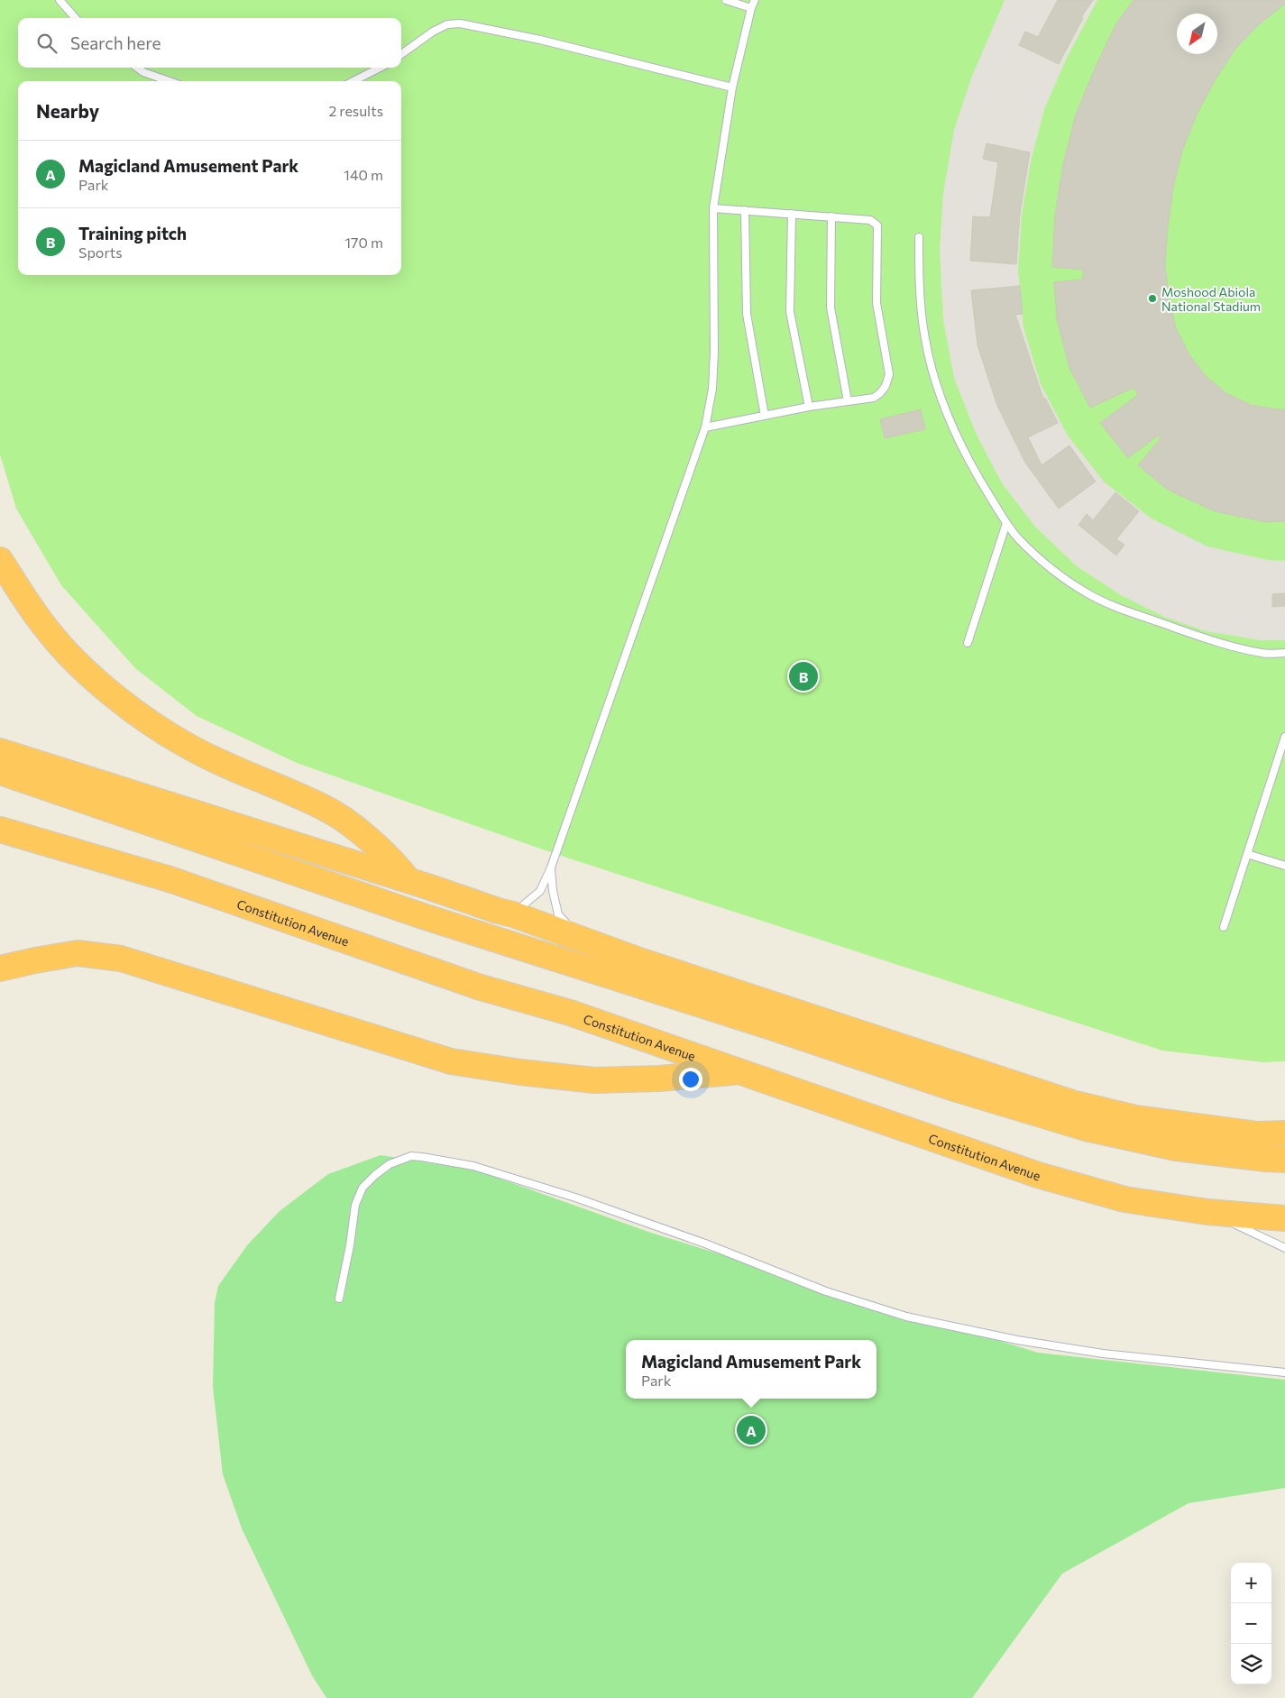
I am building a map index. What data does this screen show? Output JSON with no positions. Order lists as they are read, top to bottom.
{
  "streets": {
    "highway": ["Constitution Avenue"]
  },
  "places": ["Moshood Abiola National Stadium"],
  "north": "bottom left",
  "page": {
    "search": "Search here",
    "heading": ["Nearby", "2 results"],
    "list": [
      {
        "mark": "A",
        "name": "Magicland Amusement Park",
        "note": "Park",
        "value": "140 m"
      },
      {
        "mark": "B",
        "name": "Training pitch",
        "note": "Sports",
        "value": "170 m"
      }
    ],
    "pins": ["B", "A"],
    "popup": ["Magicland Amusement Park", "Park"],
    "map_buttons": ["+", "−"]
  }
}
